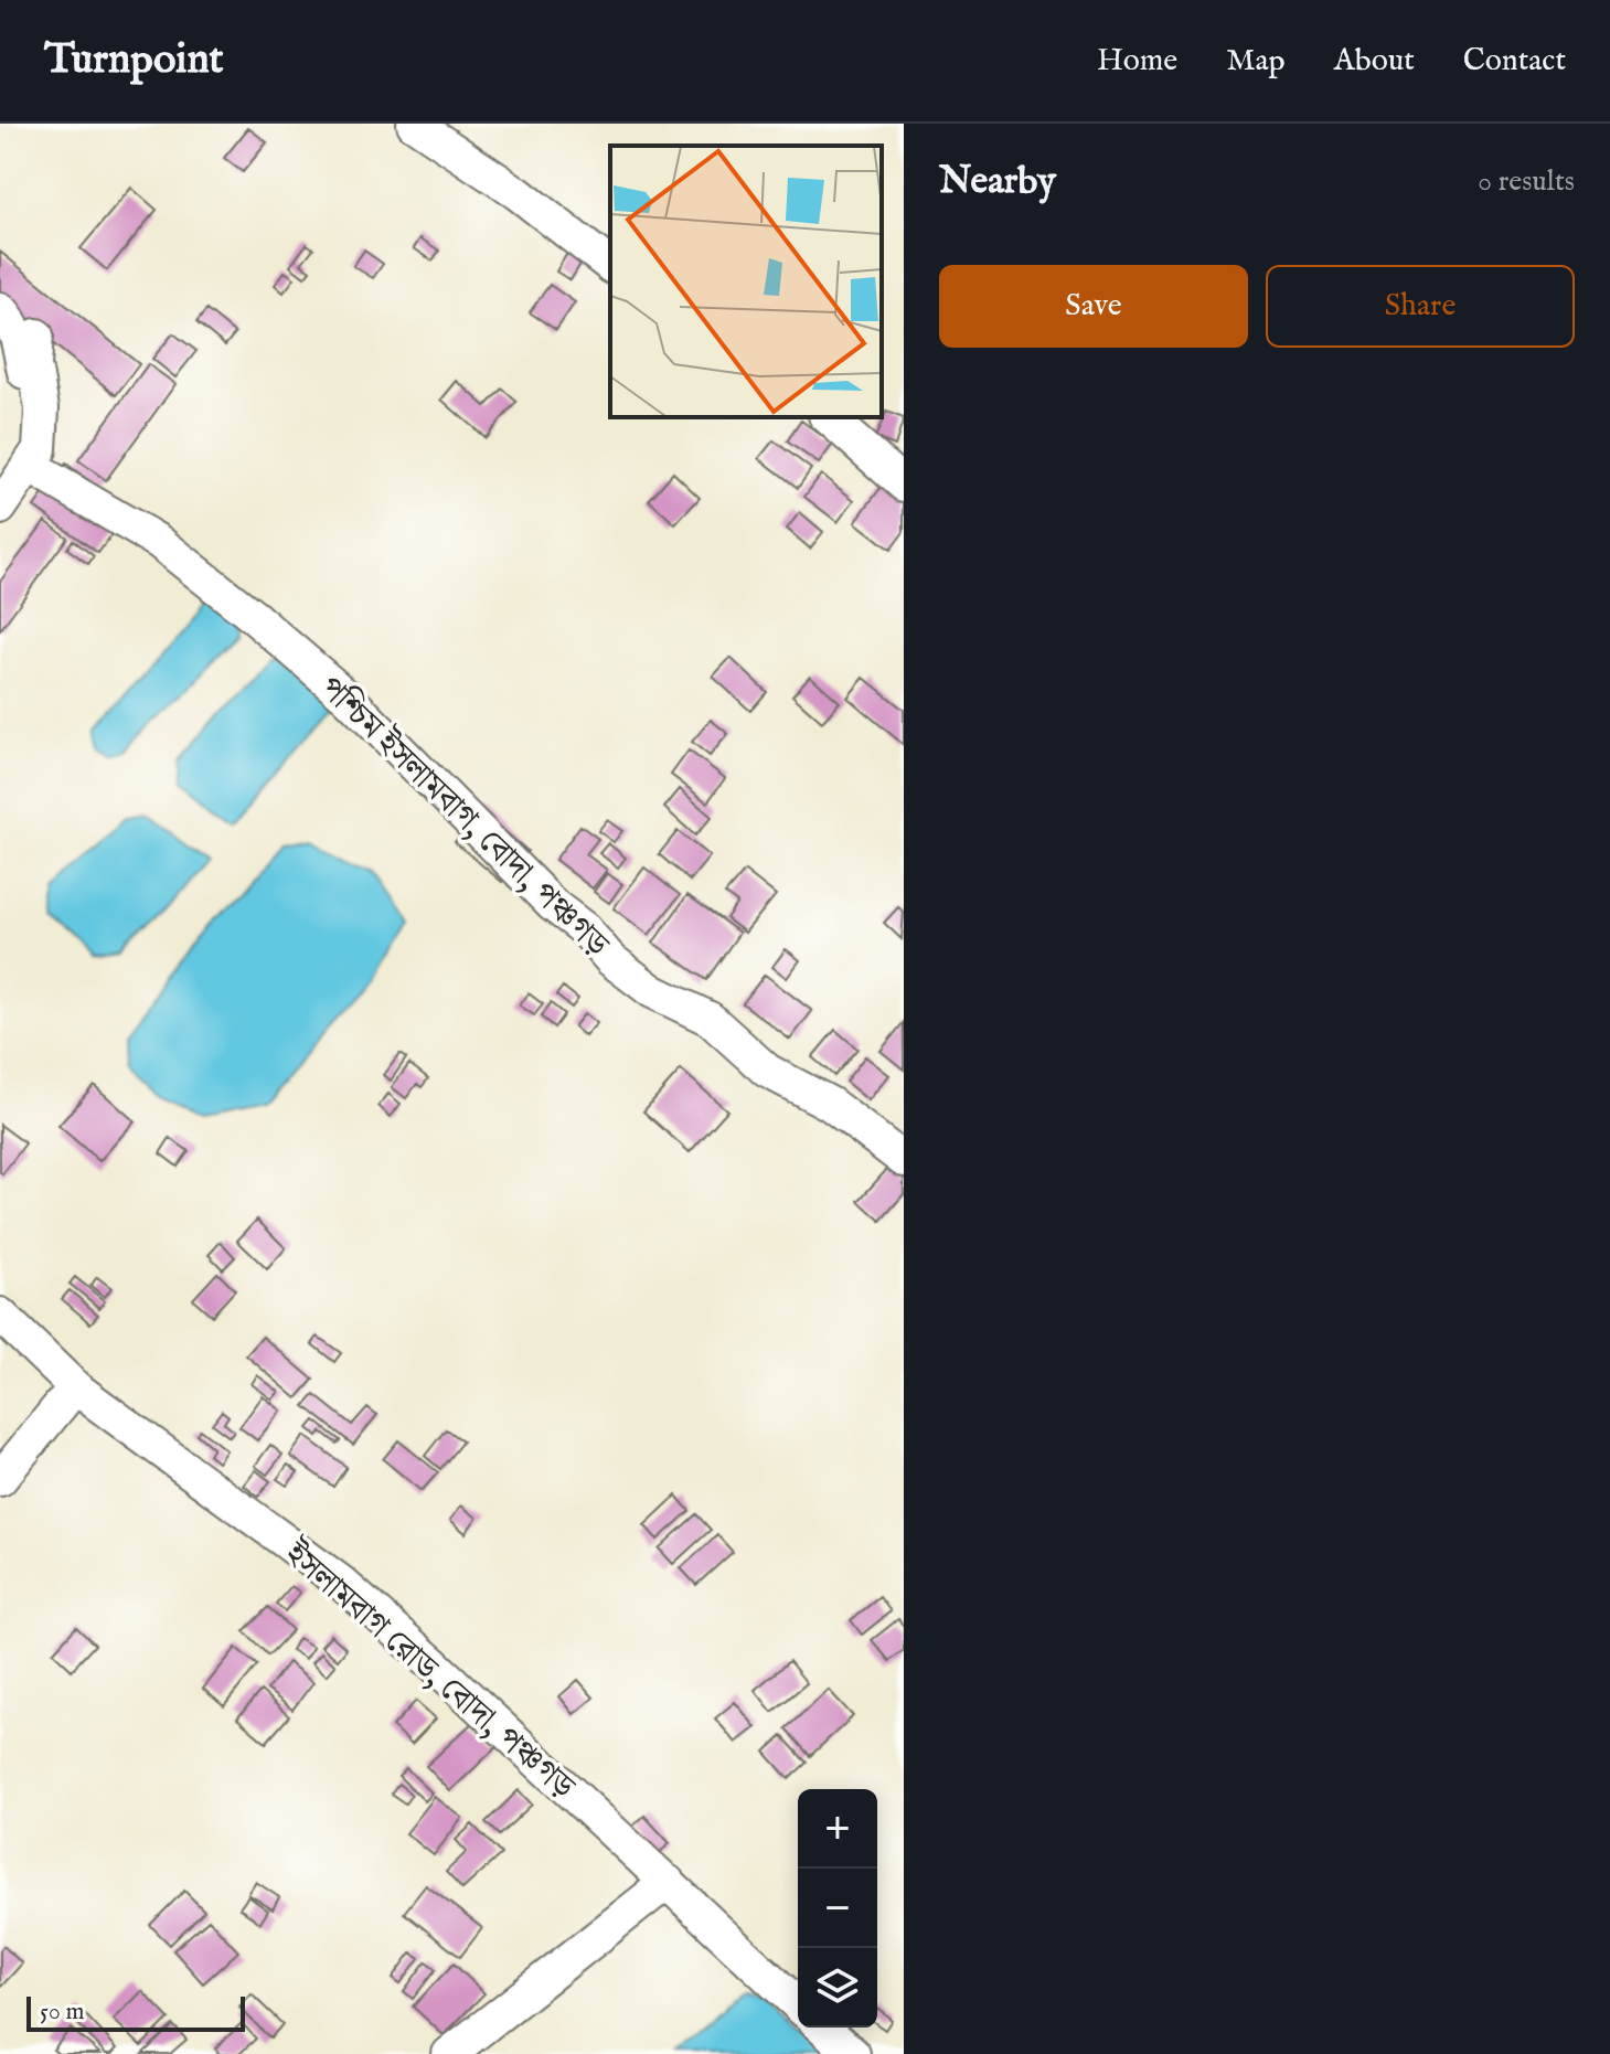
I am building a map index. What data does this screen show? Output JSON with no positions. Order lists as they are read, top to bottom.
{
  "streets": {
    "street": ["পশ্চিম ইসলামবাগ, বোদা, পঞ্চগড়", "ইসলামবাগ রোড, বোদা, পঞ্চগড়"]
  },
  "scale_bar": "50 m",
  "page": {
    "header": "Turnpoint",
    "nav": [
      "Home",
      "Map",
      "About",
      "Contact"
    ],
    "heading": ["Nearby", "0 results"],
    "buttons": ["Save", "Share"],
    "map_buttons": ["+", "−"],
    "scale": "50 m"
  }
}
